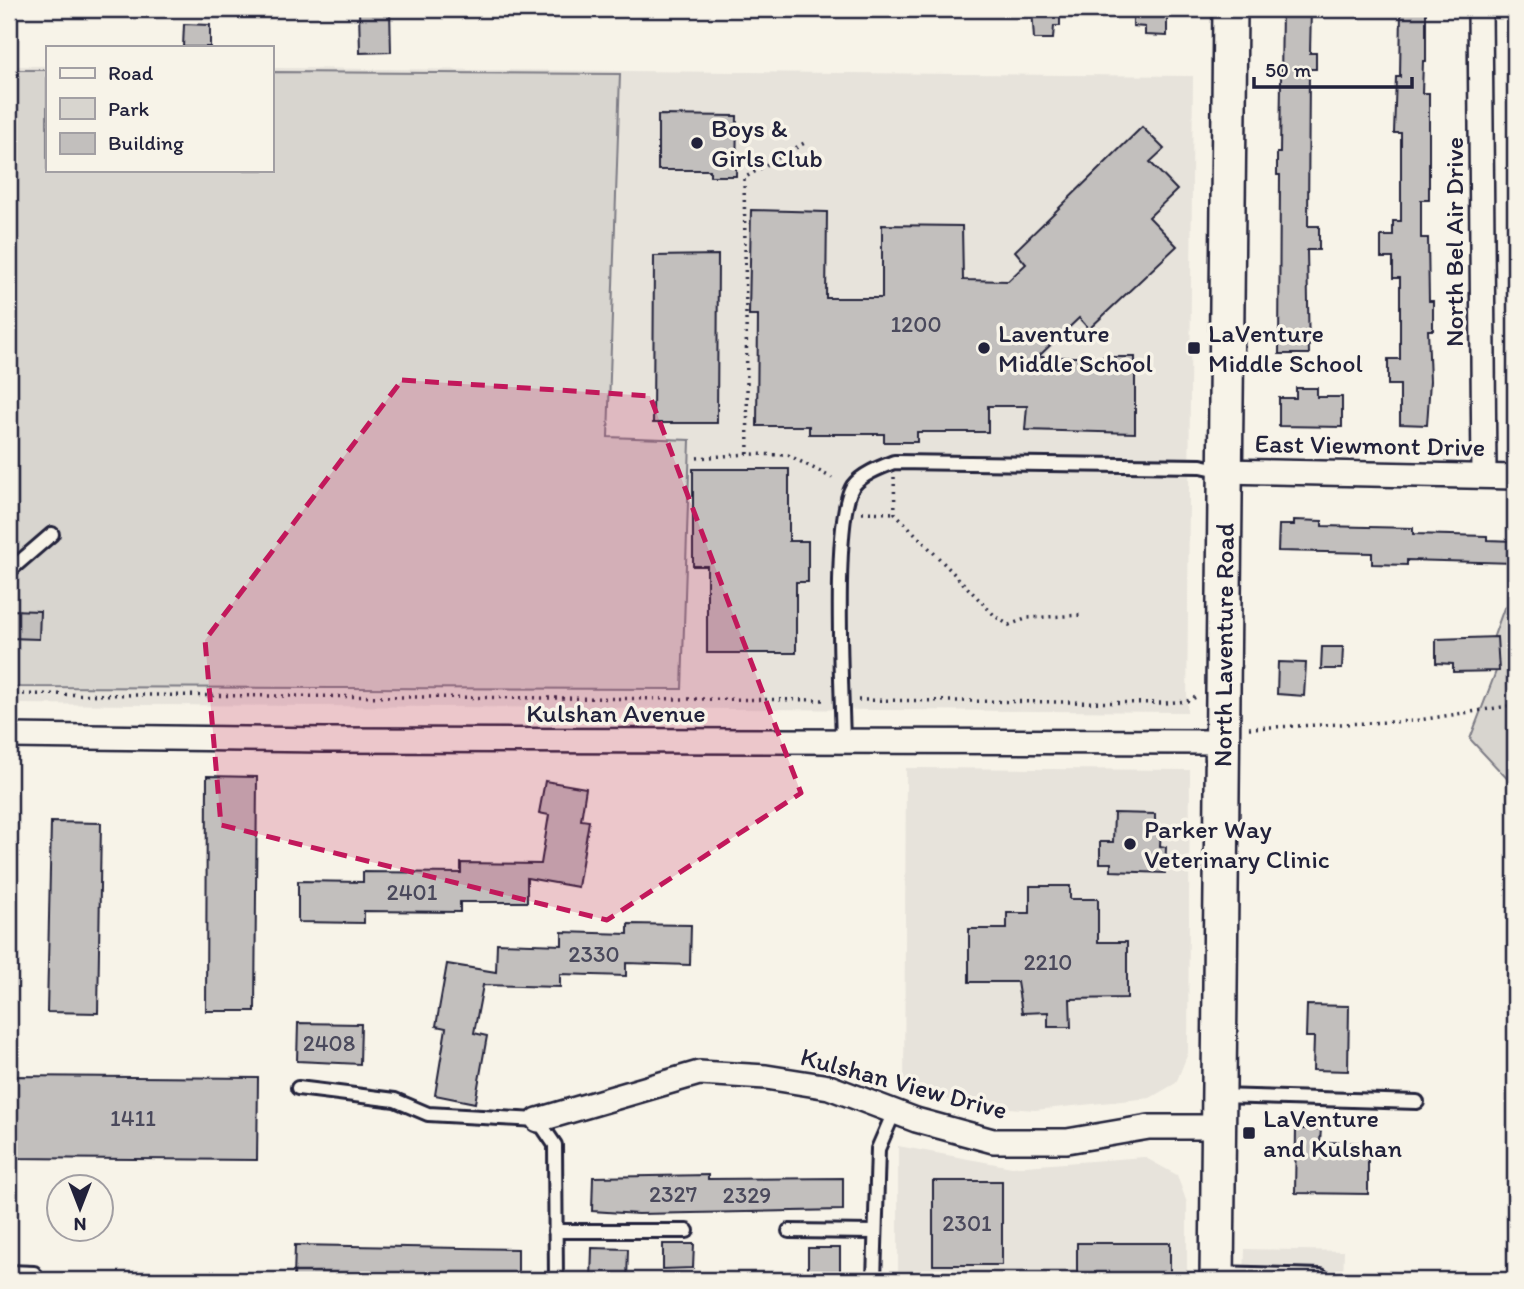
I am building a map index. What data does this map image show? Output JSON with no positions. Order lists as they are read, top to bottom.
{
  "streets": {
    "street": [
      "North Bel Air Drive",
      "East Viewmont Drive",
      "North Laventure Road",
      "Kulshan Avenue",
      "Kulshan View Drive"
    ]
  },
  "crossings": [
    ["North Bel Air Drive", "East Viewmont Drive"],
    ["East Viewmont Drive", "North Laventure Road"],
    ["North Laventure Road", "Kulshan Avenue"],
    ["North Laventure Road", "Kulshan View Drive"]
  ],
  "places": {
    "other": ["Boys & Girls Club", "Laventure Middle School", "Parker Way Veterinary Clinic"],
    "transit": ["LaVenture Middle School", "LaVenture and Kulshan"]
  },
  "house_numbers": [
    "1200",
    "2401",
    "2330",
    "2210",
    "2408",
    "1411",
    "2327",
    "2329",
    "2301"
  ],
  "legend": ["Road", "Park", "Building"],
  "scale_bar": "50 m",
  "north": "bottom"
}
